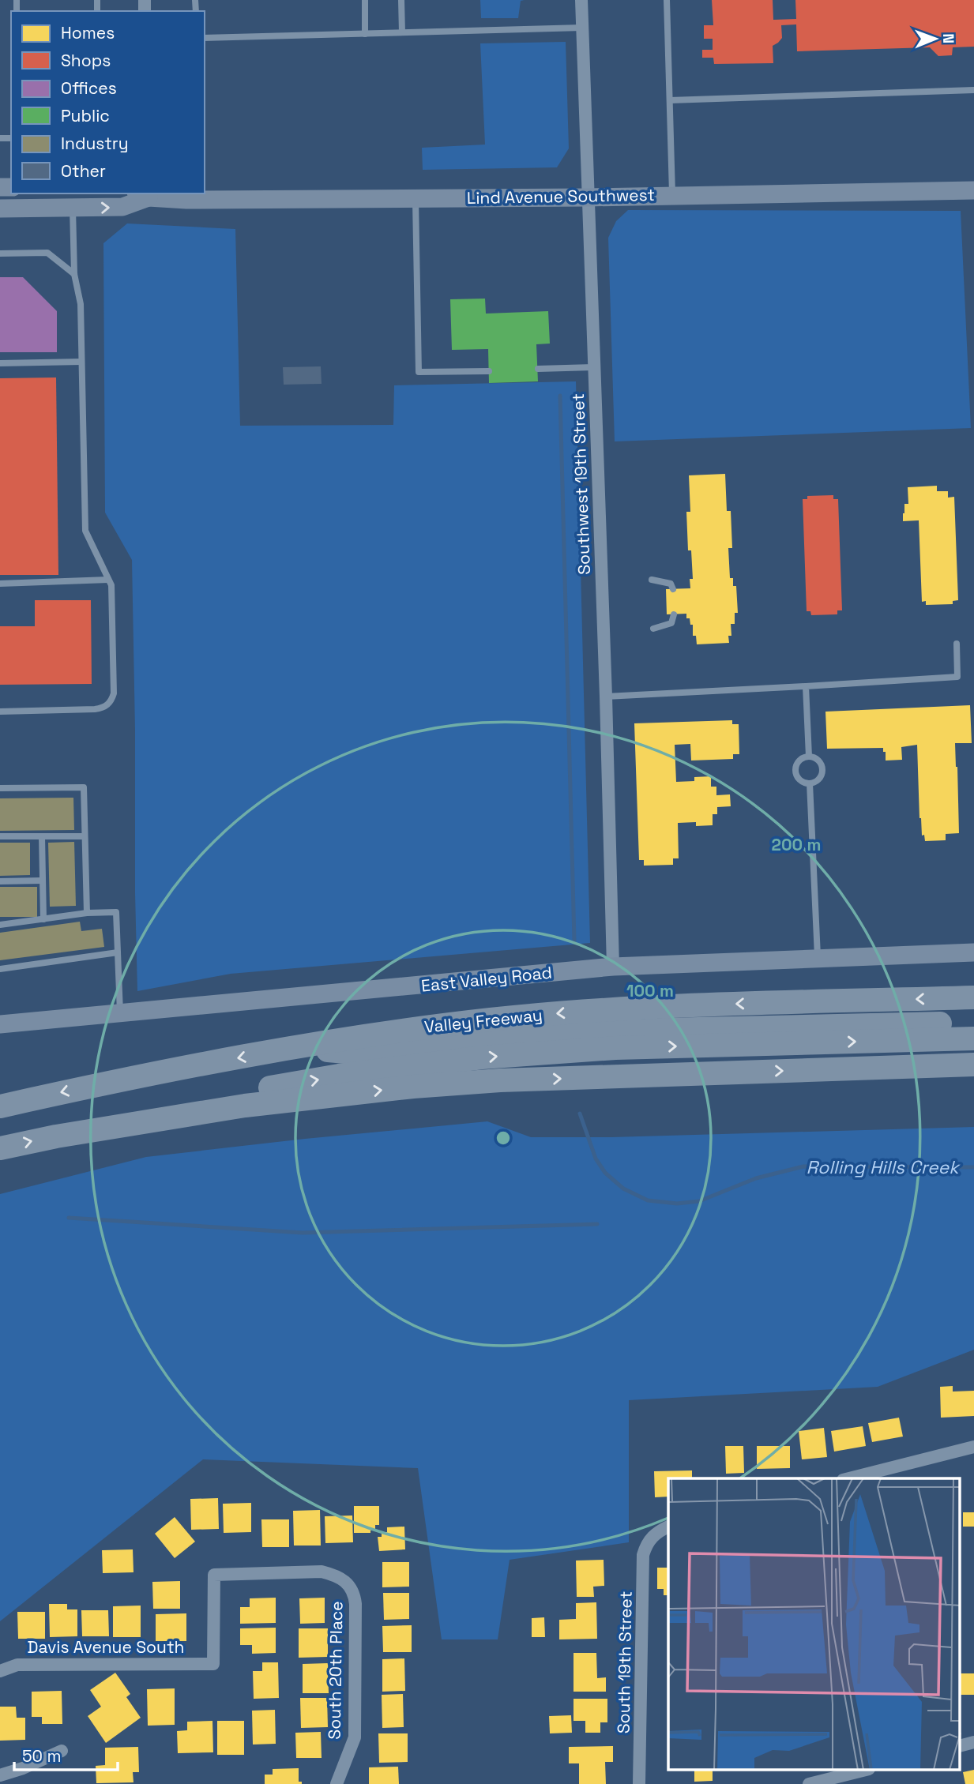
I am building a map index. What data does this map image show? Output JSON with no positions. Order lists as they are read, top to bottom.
{
  "streets": {
    "highway": ["Valley Freeway"],
    "main road": ["Lind Avenue Southwest", "East Valley Road"],
    "street": [
      "Southwest 19th Street",
      "Davis Avenue South",
      "South 19th Street",
      "South 20th Place"
    ]
  },
  "crossings": [
    ["Lind Avenue Southwest", "Southwest 19th Street"],
    ["Southwest 19th Street", "East Valley Road"],
    ["Davis Avenue South", "South 20th Place"]
  ],
  "water": ["Rolling Hills Creek"],
  "legend": [
    "Homes",
    "Shops",
    "Offices",
    "Public",
    "Industry",
    "Other"
  ],
  "scale_bar": "50 m",
  "north": "right",
  "rings": ["200 m", "100 m"]
}
